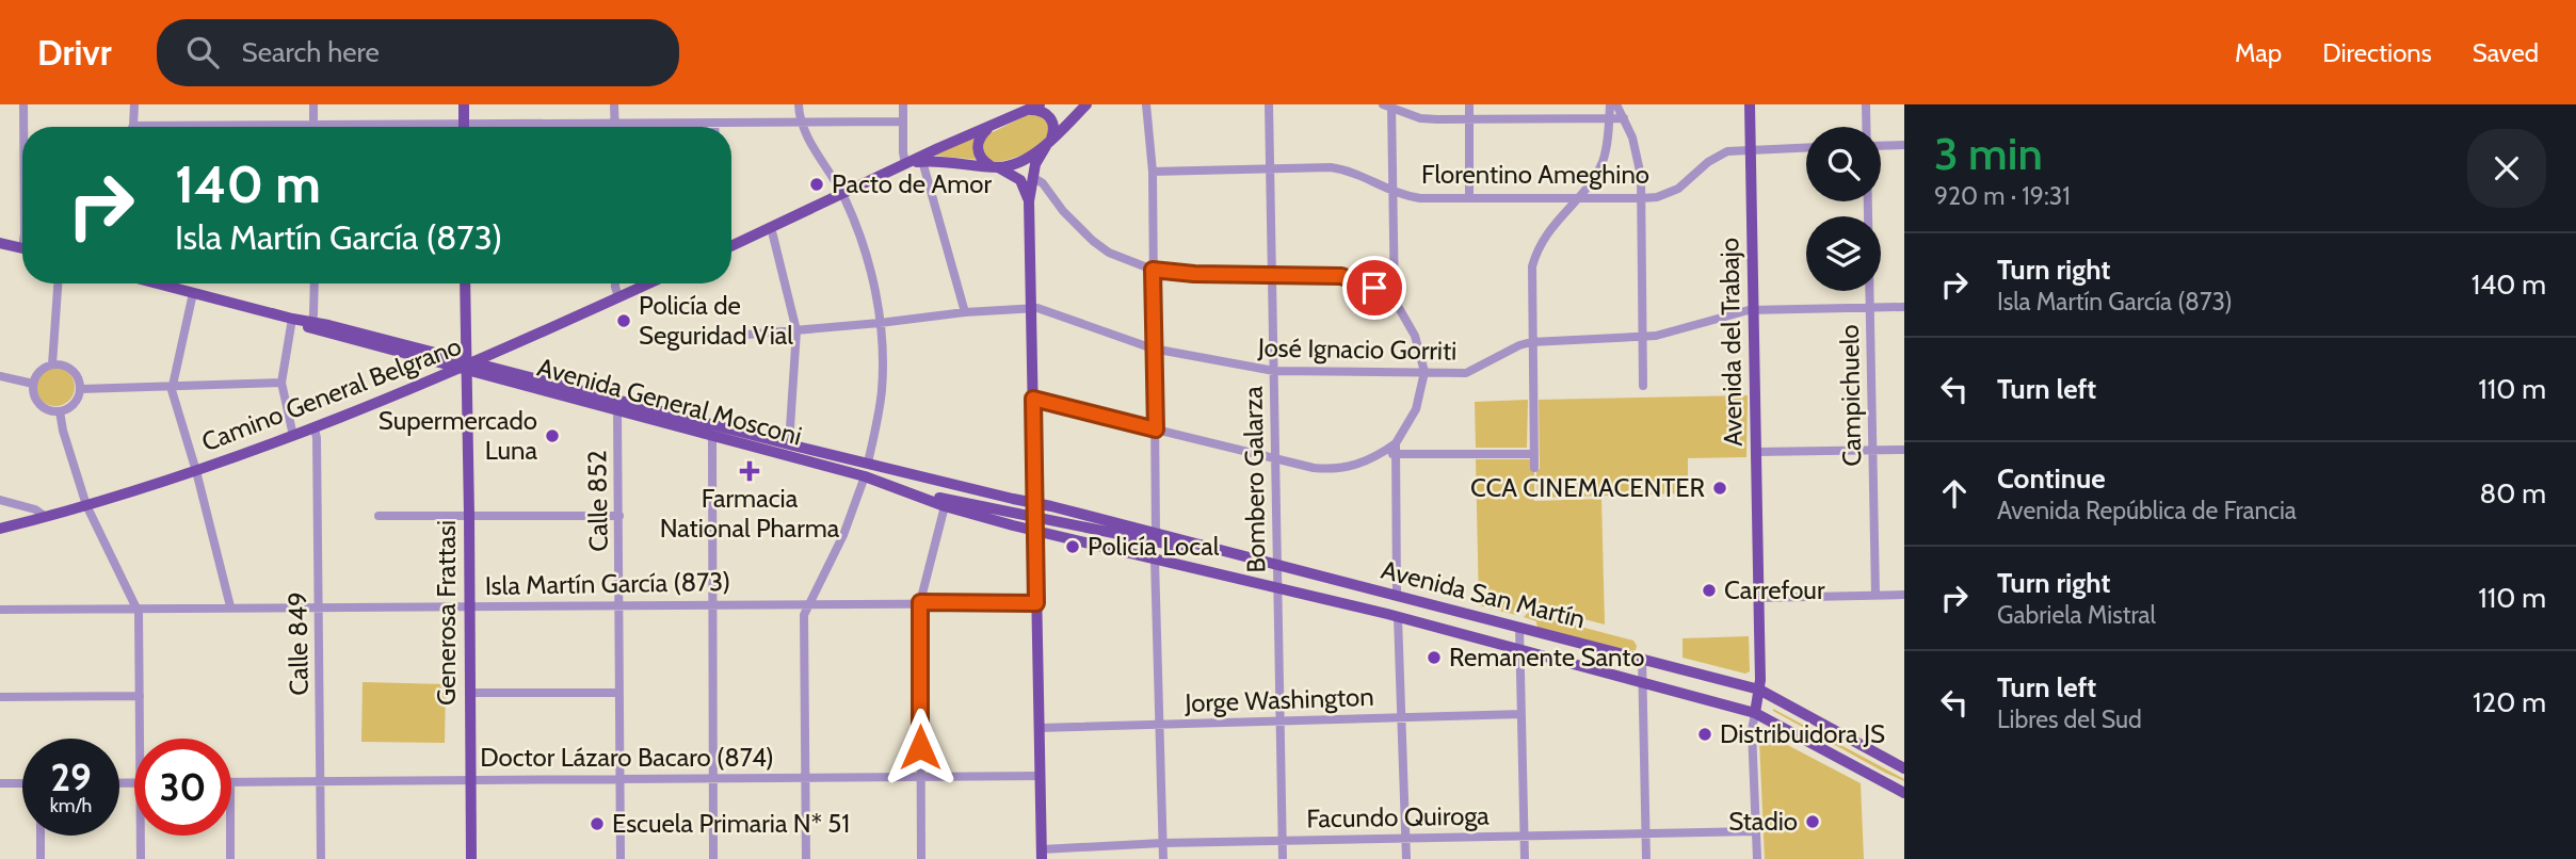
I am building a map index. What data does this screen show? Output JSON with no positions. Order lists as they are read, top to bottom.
{
  "streets": {
    "main road": [
      "Avenida del Trabajo",
      "Camino General Belgrano",
      "Avenida General Mosconi",
      "Avenida San Martín",
      "Generosa Frattasi"
    ],
    "street": [
      "Florentino Ameghino",
      "José Ignacio Gorriti",
      "Campichuelo",
      "Bombero Galarza",
      "Calle 852",
      "Isla Martín García (873)",
      "Calle 849",
      "Jorge Washington",
      "Doctor Lázaro Bacaro (874)",
      "Facundo Quiroga"
    ]
  },
  "crossings": [
    ["Florentino Ameghino", "Avenida del Trabajo"],
    ["Florentino Ameghino", "Bombero Galarza"],
    ["Avenida del Trabajo", "José Ignacio Gorriti"],
    ["Avenida del Trabajo", "Avenida San Martín"],
    ["José Ignacio Gorriti", "Campichuelo"],
    ["José Ignacio Gorriti", "Bombero Galarza"],
    ["Camino General Belgrano", "Avenida General Mosconi"],
    ["Camino General Belgrano", "Generosa Frattasi"],
    ["Camino General Belgrano", "Calle 849"],
    ["Avenida General Mosconi", "Calle 852"],
    ["Avenida General Mosconi", "Avenida San Martín"],
    ["Avenida General Mosconi", "Generosa Frattasi"],
    ["Bombero Galarza", "Avenida San Martín"],
    ["Bombero Galarza", "Jorge Washington"],
    ["Bombero Galarza", "Facundo Quiroga"],
    ["Calle 852", "Isla Martín García (873)"],
    ["Calle 852", "Doctor Lázaro Bacaro (874)"],
    ["Isla Martín García (873)", "Generosa Frattasi"],
    ["Isla Martín García (873)", "Calle 849"],
    ["Generosa Frattasi", "Doctor Lázaro Bacaro (874)"],
    ["Calle 849", "Doctor Lázaro Bacaro (874)"]
  ],
  "places": {
    "other": [
      "Pacto de Amor",
      "Policía de Seguridad Vial",
      "Supermercado Luna",
      "CCA CINEMACENTER",
      "Policía Local",
      "Carrefour",
      "Remanente Santo",
      "Distribuidora JS",
      "Stadio",
      "Escuela Primaria N* 51"
    ],
    "health": ["Farmacia National Pharma"]
  },
  "page": {
    "header": "Drivr",
    "search": "Search here",
    "nav": ["Map", "Directions", "Saved"],
    "heading": ["3 min", "920 m · 19:31"],
    "turn": ["140 m", "Isla Martín García (873)"],
    "list": [
      {
        "name": "Turn right",
        "note": "Isla Martín García (873)",
        "value": "140 m"
      },
      {
        "name": "Turn left",
        "value": "110 m"
      },
      {
        "name": "Continue",
        "note": "Avenida República de Francia",
        "value": "80 m"
      },
      {
        "name": "Turn right",
        "note": "Gabriela Mistral",
        "value": "110 m"
      },
      {
        "name": "Turn left",
        "note": "Libres del Sud",
        "value": "120 m"
      }
    ],
    "speed": "29 km/h",
    "limit": "30"
  }
}
